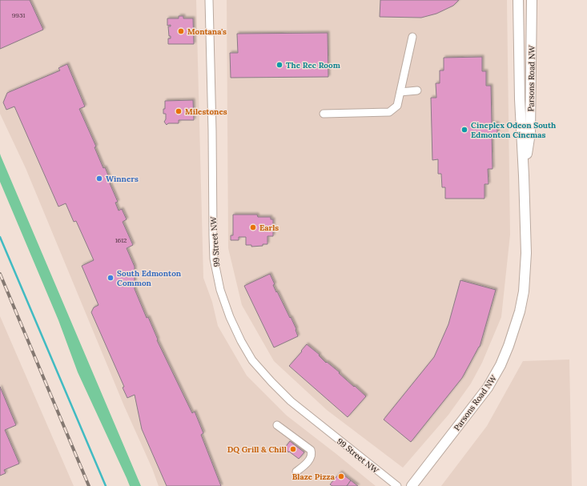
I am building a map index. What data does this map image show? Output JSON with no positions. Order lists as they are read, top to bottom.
{
  "streets": {
    "main road": ["Parsons Road NW"],
    "street": ["99 Street NW"]
  },
  "places": [
    "Montana's",
    "The Rec Room",
    "Milestones",
    "Cineplex Odeon South Edmonton Cinemas",
    "Winners",
    "Earls",
    "South Edmonton Common",
    "DQ Grill & Chill",
    "Blaze Pizza"
  ],
  "house_numbers": ["9931", "1612"]
}
